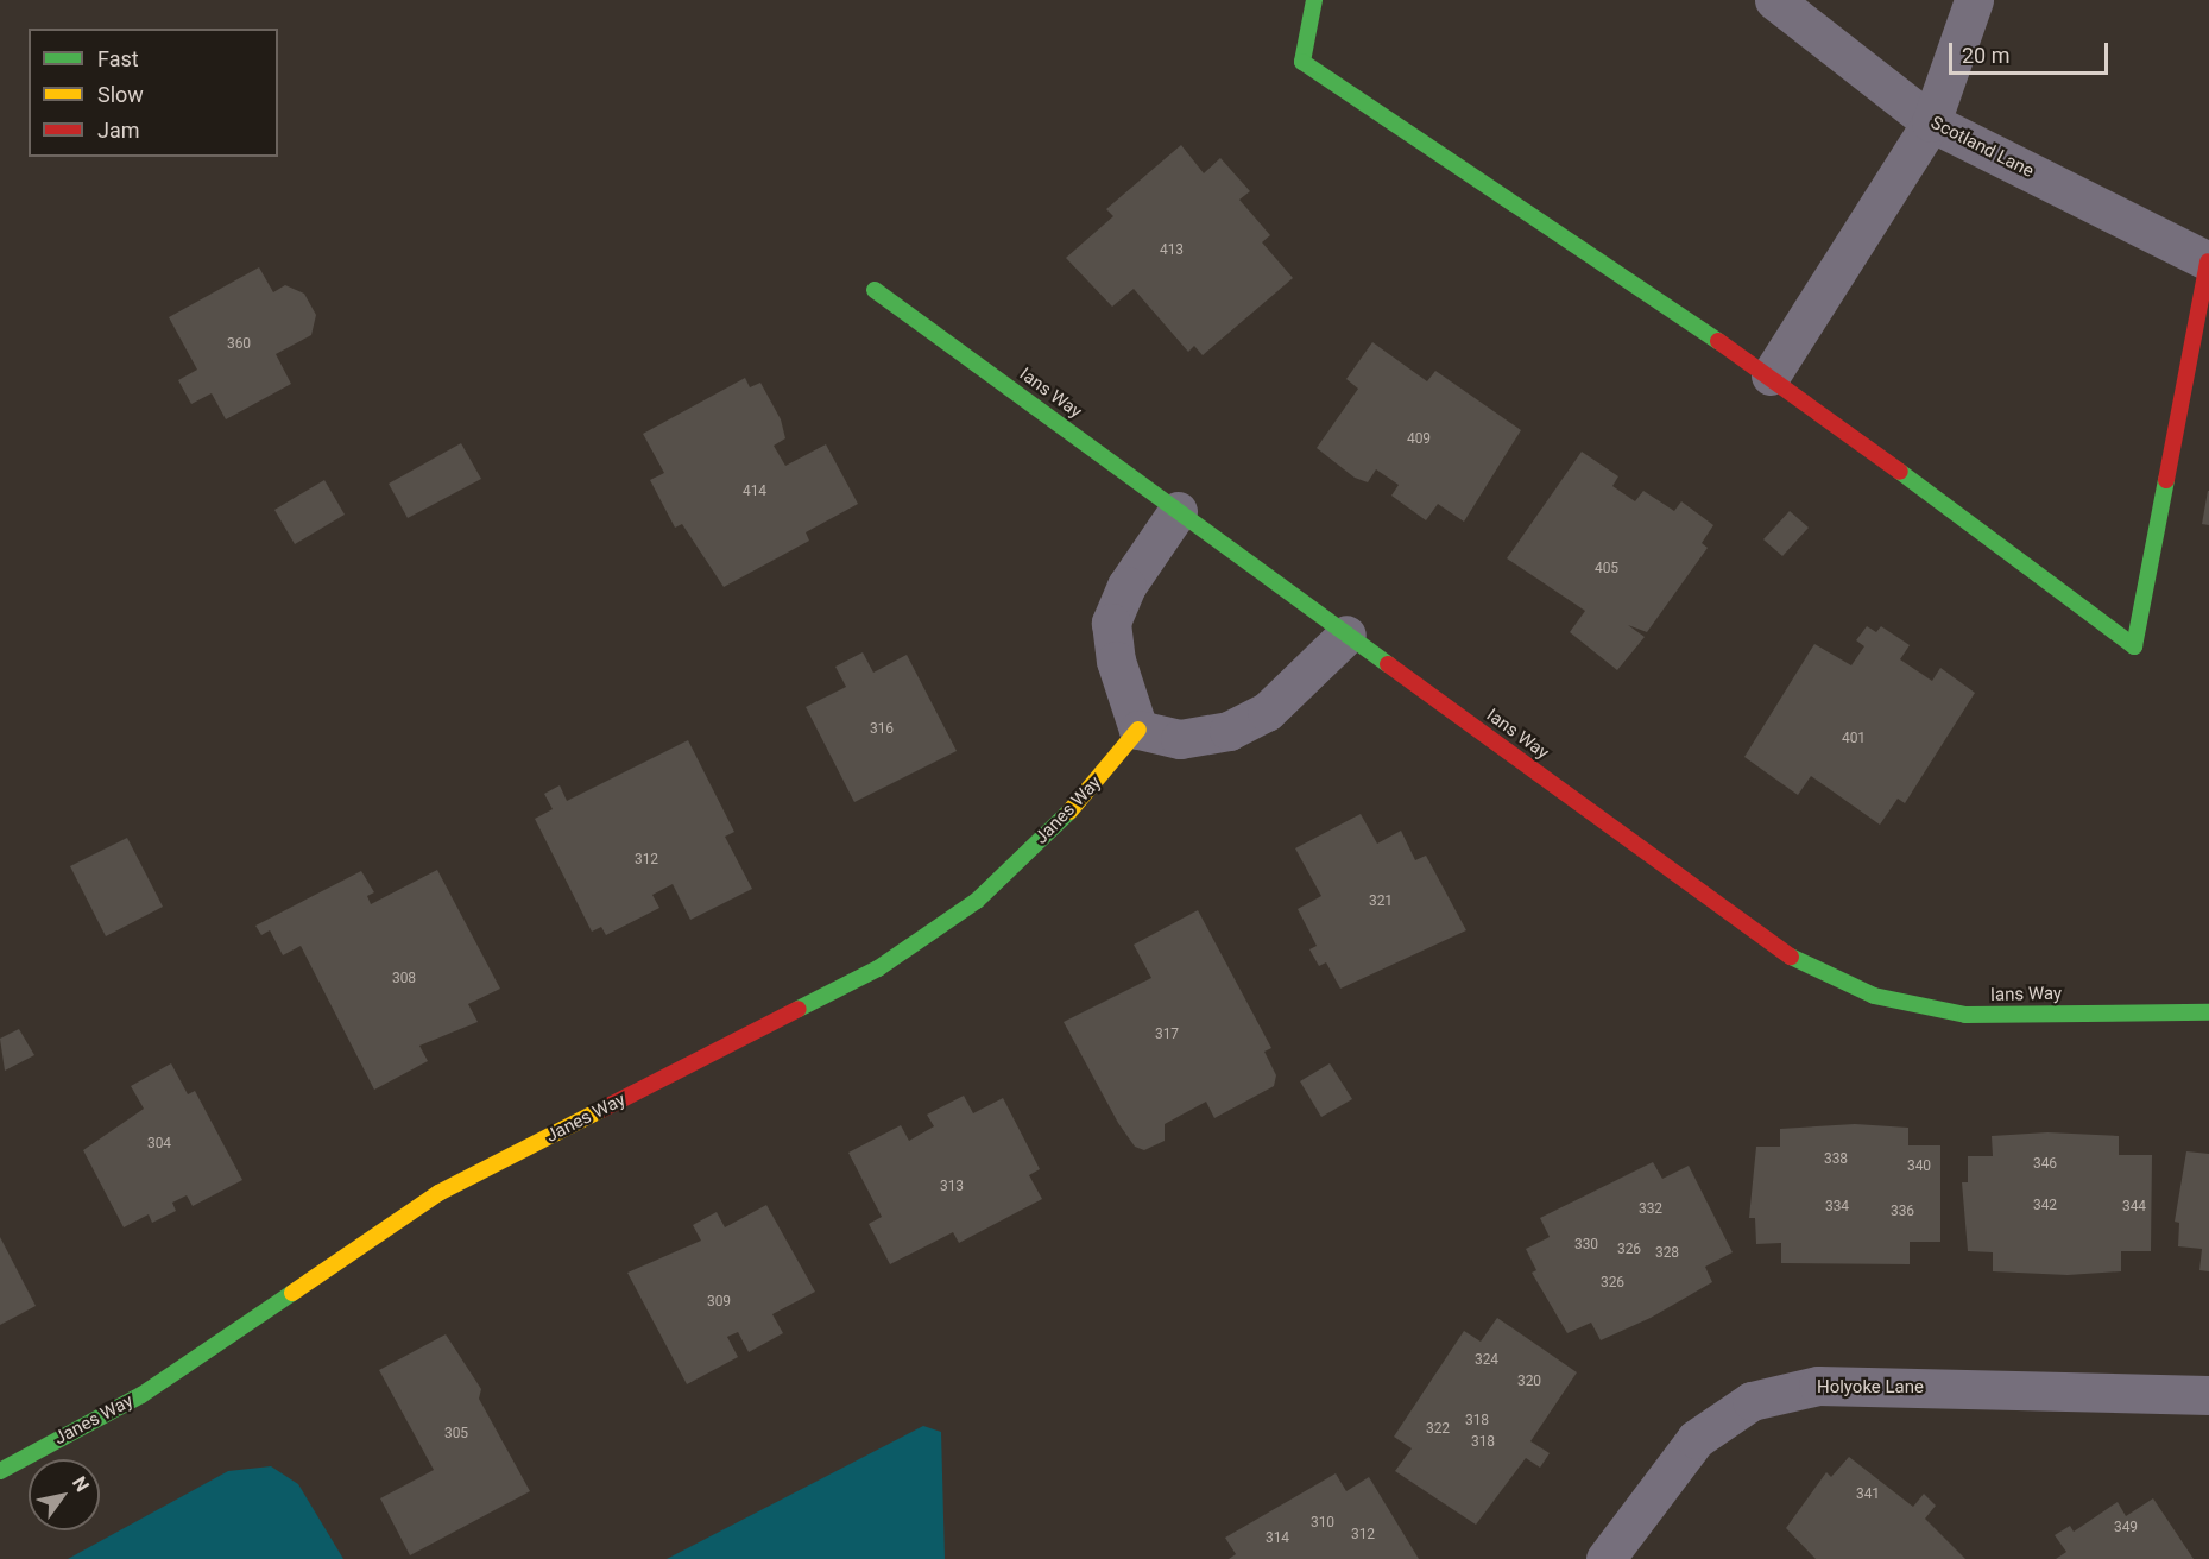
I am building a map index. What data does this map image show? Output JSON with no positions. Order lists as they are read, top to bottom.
{
  "streets": {
    "street": [
      "Scotland Lane",
      "Ians Way",
      "Janes Way",
      "Holyoke Lane"
    ]
  },
  "house_numbers": [
    "413",
    "360",
    "409",
    "414",
    "405",
    "316",
    "401",
    "312",
    "321",
    "308",
    "317",
    "304",
    "338",
    "346",
    "340",
    "313",
    "342",
    "334",
    "344",
    "332",
    "336",
    "330",
    "326",
    "328",
    "326",
    "309",
    "324",
    "320",
    "318",
    "322",
    "305",
    "318",
    "341",
    "310",
    "349",
    "312",
    "314"
  ],
  "legend": ["Fast", "Slow", "Jam"],
  "scale_bar": "20 m",
  "north": "top right"
}
